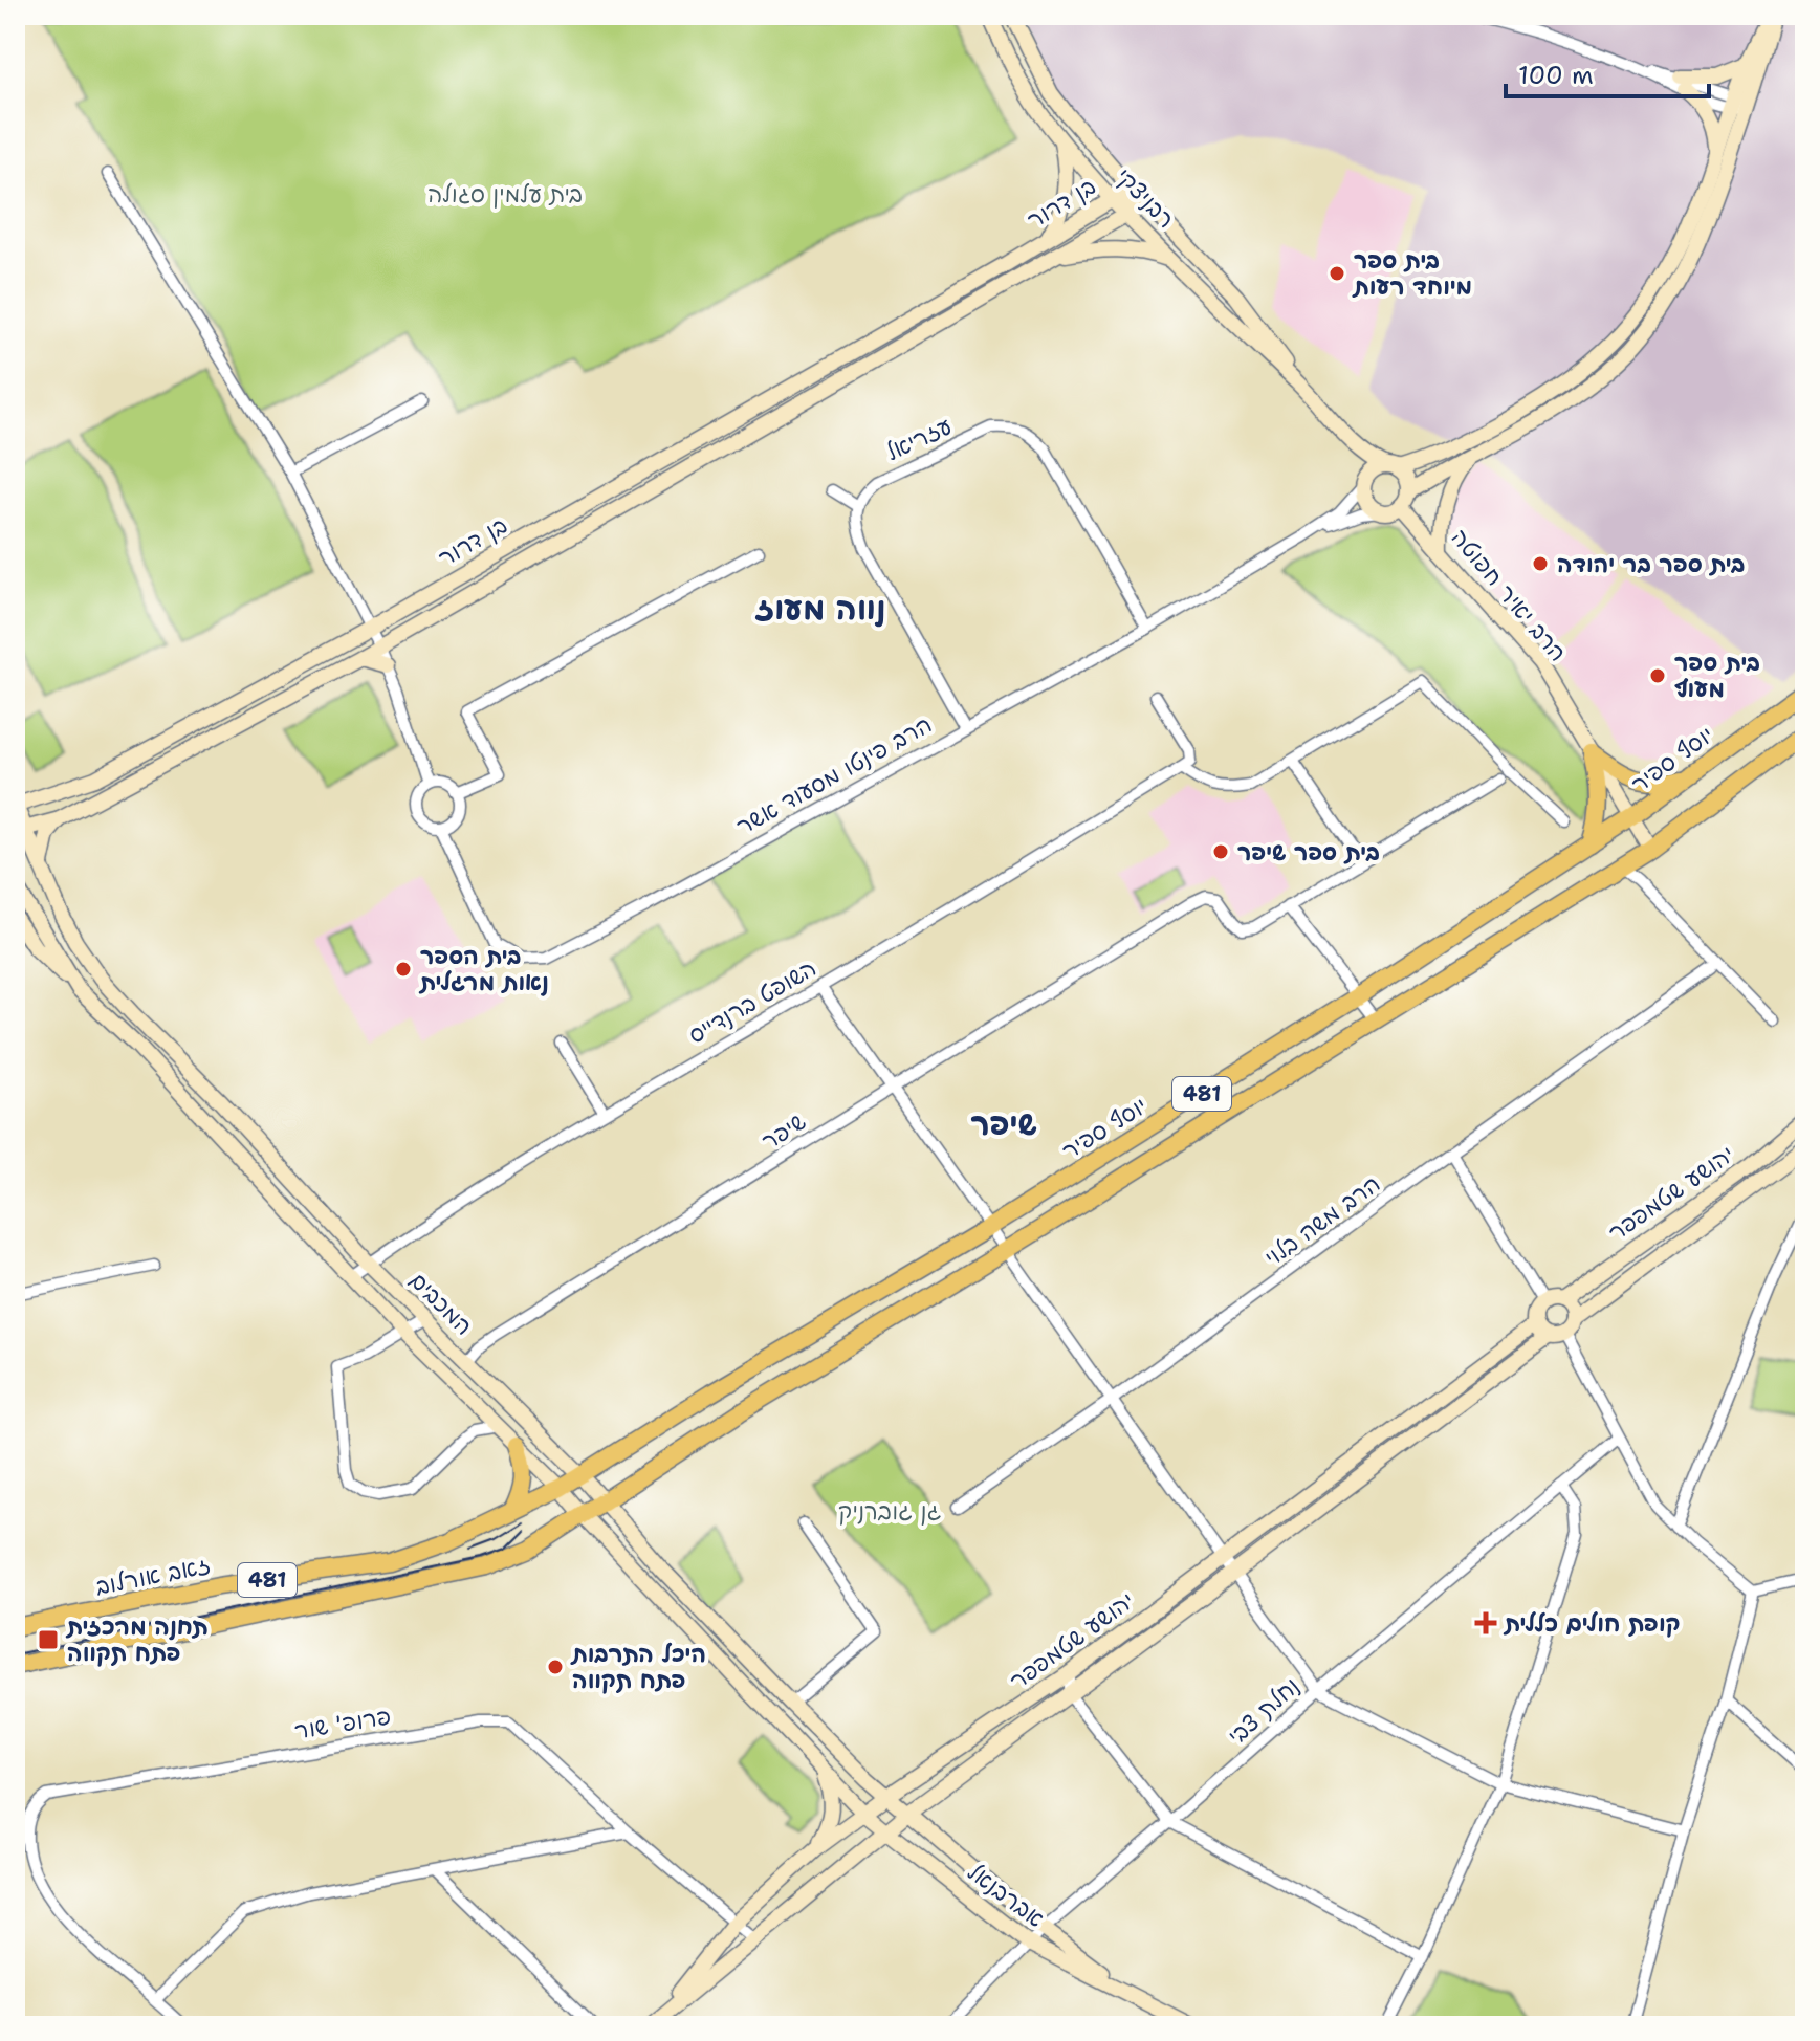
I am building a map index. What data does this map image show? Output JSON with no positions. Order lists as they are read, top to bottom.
{
  "streets": {
    "main road": ["יוסף ספיר", "481", "זאב אורלוב"],
    "street": [
      "רבניצקי",
      "בן דרור",
      "עזריאל",
      "הרב יאיר חפוטה",
      "הרב פינטו מסעוד אשר",
      "השופט ברנדייס",
      "שיפר",
      "יהושע שטמפפר",
      "הרב משה בלוי",
      "המכבים",
      "נחלת צבי",
      "פרופ' שור",
      "אברבנאל"
    ]
  },
  "crossings": [
    ["רבניצקי", "בן דרור"],
    ["רבניצקי", "הרב יאיר חפוטה"],
    ["רבניצקי", "הרב פינטו מסעוד אשר"],
    ["בן דרור", "המכבים"],
    ["עזריאל", "הרב פינטו מסעוד אשר"],
    ["הרב יאיר חפוטה", "יוסף ספיר"],
    ["הרב יאיר חפוטה", "הרב פינטו מסעוד אשר"],
    ["הרב יאיר חפוטה", "481"],
    ["יוסף ספיר", "המכבים"],
    ["יוסף ספיר", "זאב אורלוב"],
    ["השופט ברנדייס", "המכבים"],
    ["481", "המכבים"],
    ["שיפר", "המכבים"],
    ["יהושע שטמפפר", "המכבים"],
    ["יהושע שטמפפר", "פרופ' שור"],
    ["יהושע שטמפפר", "אברבנאל"],
    ["המכבים", "זאב אורלוב"],
    ["המכבים", "אברבנאל"],
    ["נחלת צבי", "אברבנאל"]
  ],
  "districts": ["נווה מעוז", "שיפר"],
  "parks": ["בית עלמין סגולה", "גן גוברניק"],
  "places": {
    "other": [
      "בית ספר מיוחד רעות",
      "בית ספר בר יהודה",
      "בית ספר מעוף",
      "בית ספר שיפר",
      "בית הספר נאות מרגלית",
      "היכל התרבות פתח תקווה"
    ],
    "health": ["קופת חולים כללית"],
    "transit": ["תחנה מרכזית פתח תקווה"]
  },
  "scale_bar": "100 m"
}
